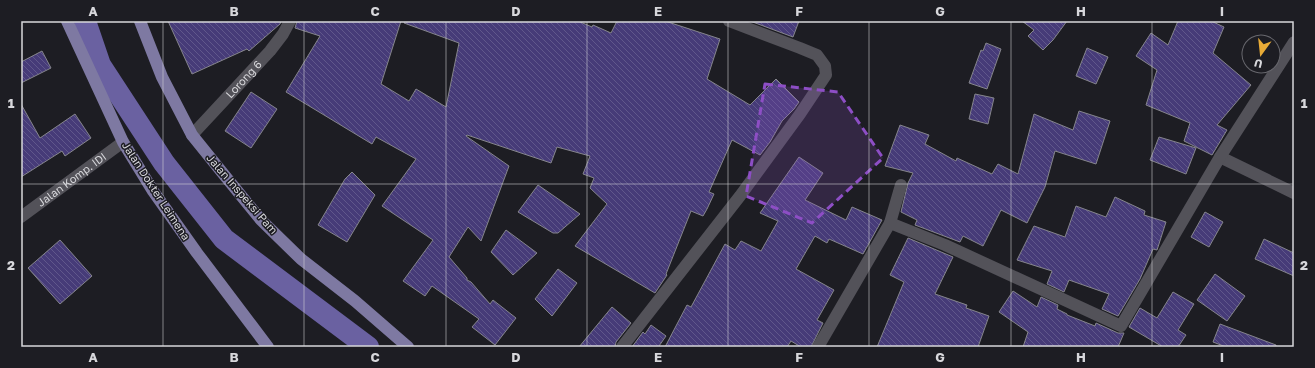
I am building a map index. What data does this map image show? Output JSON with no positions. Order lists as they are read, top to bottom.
{
  "streets": {
    "main road": ["Jalan Dokter Leimena", "Jalan Inspeksi Pam"],
    "street": ["Lorong 6", "Jalan Komp. IDI"]
  },
  "crossings": [
    ["Lorong 6", "Jalan Inspeksi Pam"],
    ["Jalan Komp. IDI", "Jalan Dokter Leimena"]
  ],
  "north": "bottom",
  "grid": {
    "columns": [
      "A",
      "B",
      "C",
      "D",
      "E",
      "F",
      "G",
      "H",
      "I"
    ],
    "rows": ["1", "2"]
  }
}
